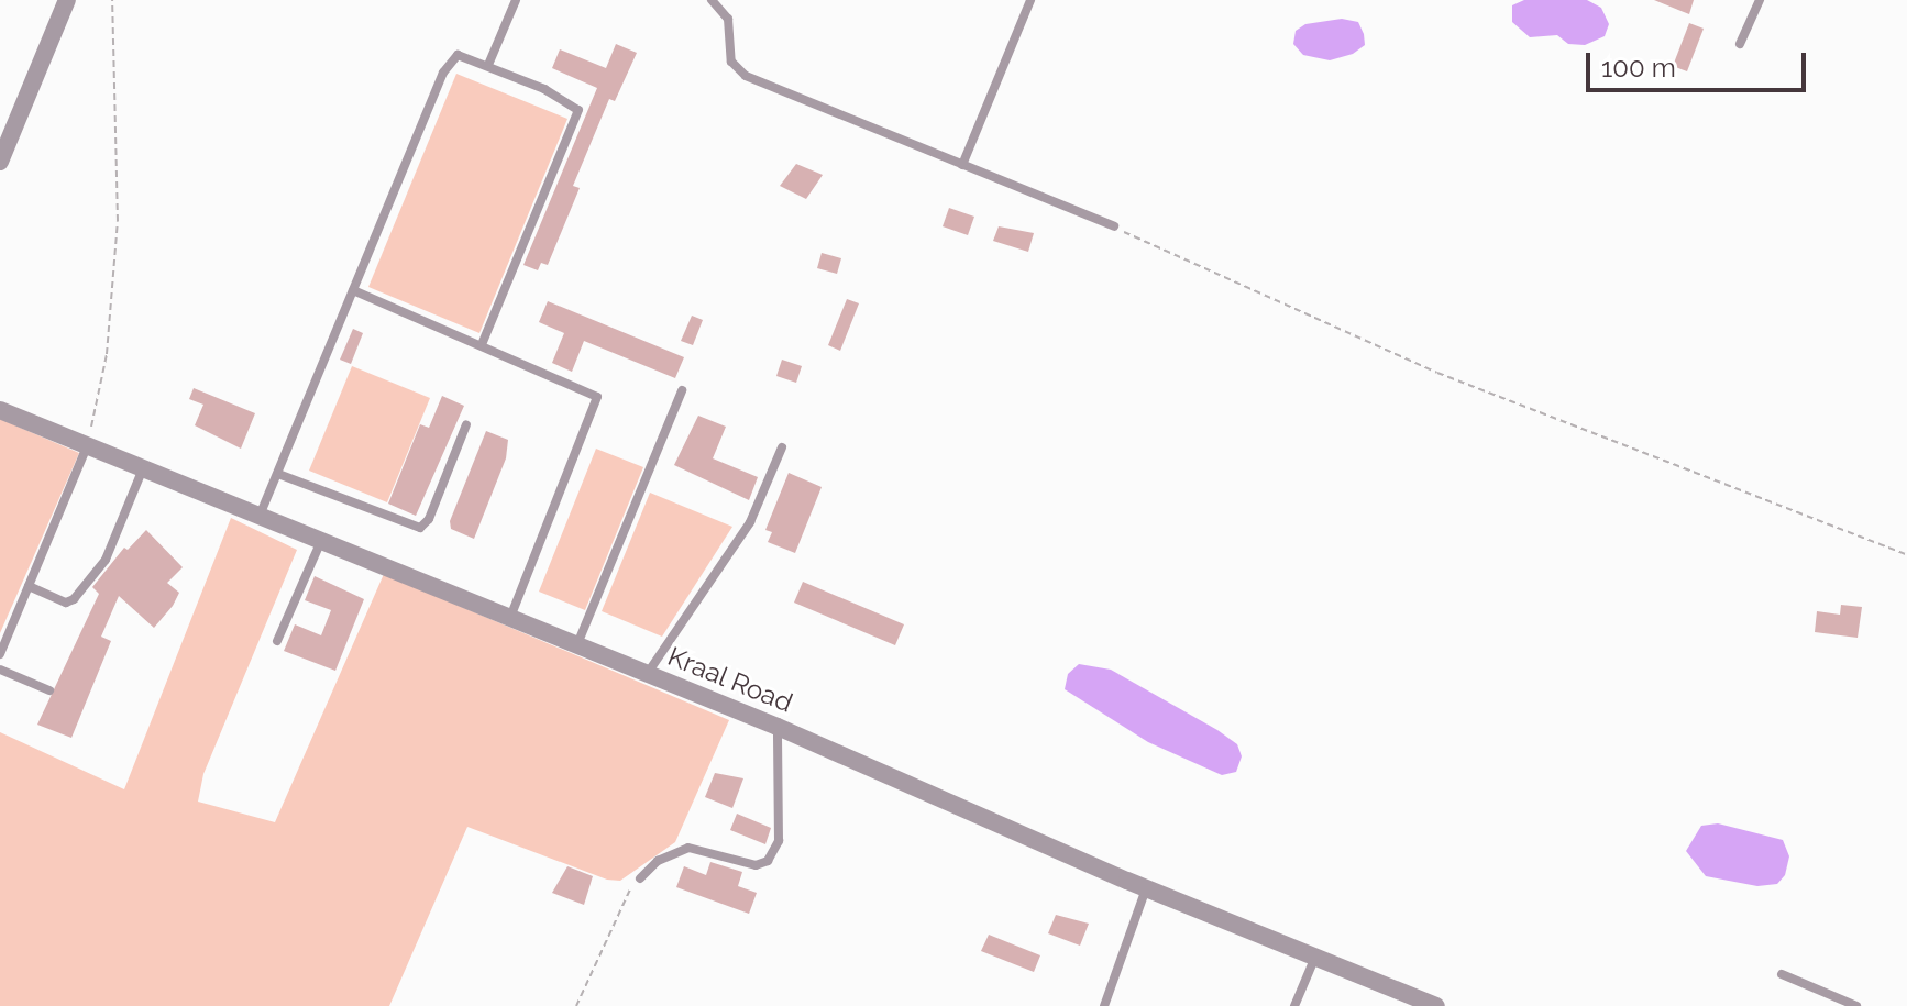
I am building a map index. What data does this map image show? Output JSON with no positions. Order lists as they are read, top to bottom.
{
  "streets": {
    "street": ["Kraal Road"]
  },
  "scale_bar": "100 m"
}
